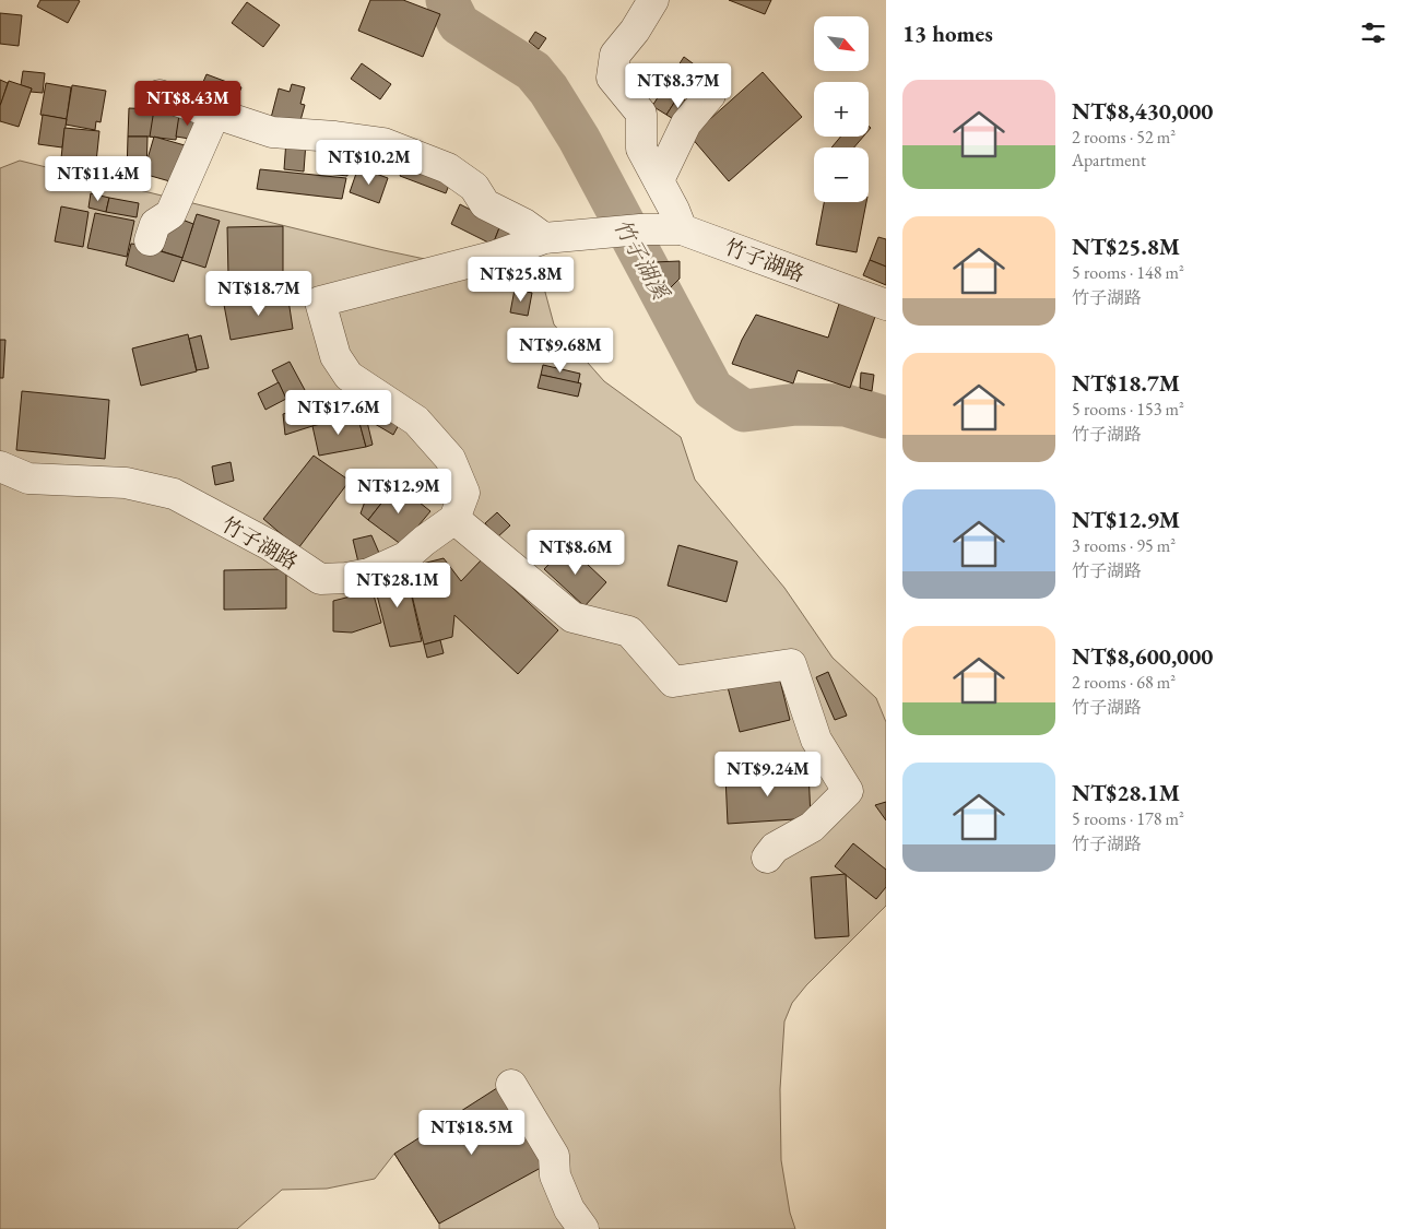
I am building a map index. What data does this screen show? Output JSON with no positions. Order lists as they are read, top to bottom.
{
  "streets": {
    "street": ["竹子湖路"]
  },
  "water": ["竹子湖溪"],
  "north": "bottom right",
  "page": {
    "heading": "13 homes",
    "map_buttons": ["+", "−"],
    "price": [
      "NT$8.37M",
      "NT$8.43M",
      "NT$10.2M",
      "NT$11.4M",
      "NT$25.8M",
      "NT$18.7M",
      "NT$9.68M",
      "NT$17.6M",
      "NT$12.9M",
      "NT$8.6M",
      "NT$28.1M",
      "NT$9.24M",
      "NT$18.5M"
    ],
    "list": [
      {
        "name": "NT$8,430,000",
        "note": "2 rooms · 52 m² · Apartment"
      },
      {
        "name": "NT$25.8M",
        "note": "5 rooms · 148 m² · 竹子湖路"
      },
      {
        "name": "NT$18.7M",
        "note": "5 rooms · 153 m² · 竹子湖路"
      },
      {
        "name": "NT$12.9M",
        "note": "3 rooms · 95 m² · 竹子湖路"
      },
      {
        "name": "NT$8,600,000",
        "note": "2 rooms · 68 m² · 竹子湖路"
      },
      {
        "name": "NT$28.1M",
        "note": "5 rooms · 178 m² · 竹子湖路"
      }
    ]
  }
}
